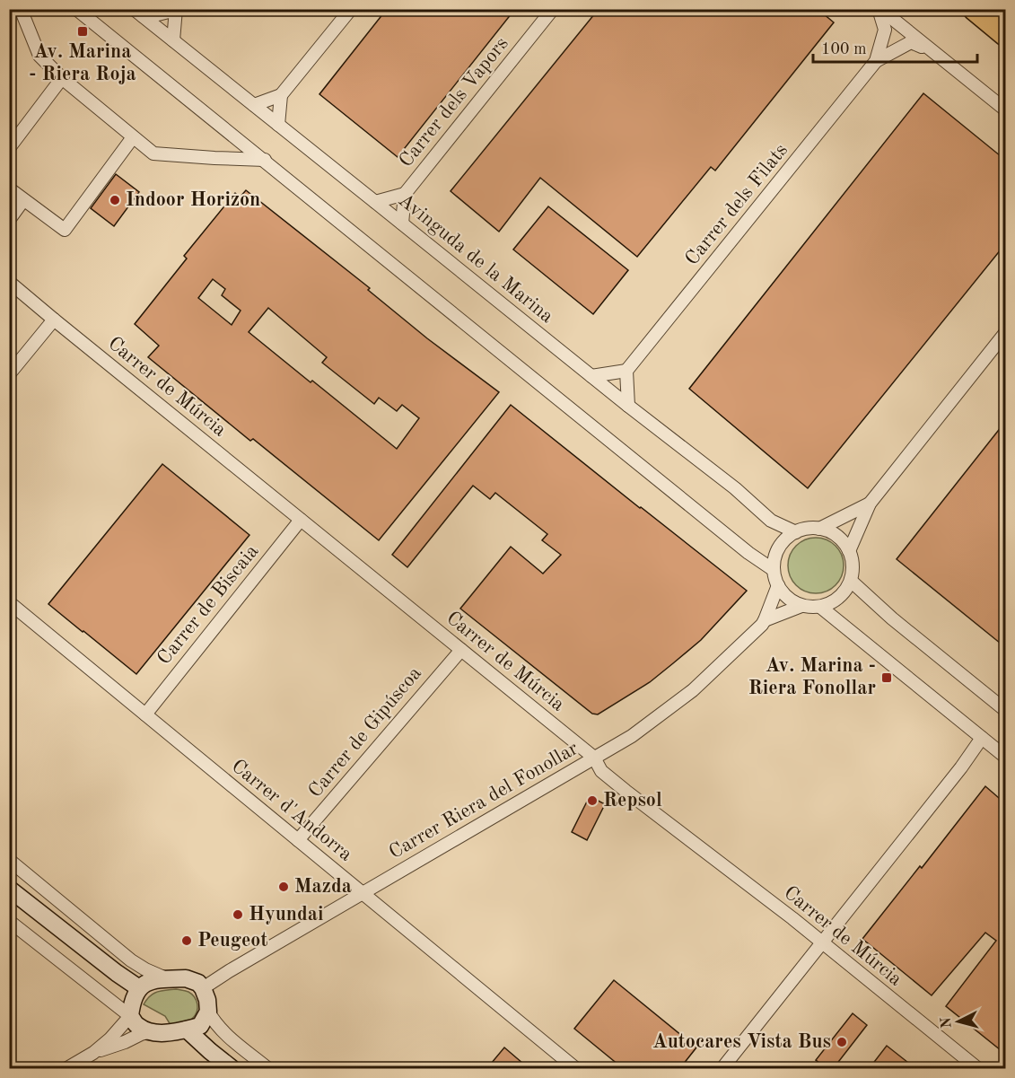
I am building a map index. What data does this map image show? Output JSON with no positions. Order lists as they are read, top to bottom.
{
  "streets": {
    "street": [
      "Carrer dels Vapors",
      "Carrer dels Filats",
      "Avinguda de la Marina",
      "Carrer de Múrcia",
      "Carrer de Biscaia",
      "Carrer de Gipúscoa",
      "Carrer Riera del Fonollar",
      "Carrer d'Andorra"
    ]
  },
  "crossings": [
    ["Carrer dels Vapors", "Avinguda de la Marina"],
    ["Carrer de Múrcia", "Carrer de Biscaia"],
    ["Carrer de Múrcia", "Carrer de Gipúscoa"],
    ["Carrer de Múrcia", "Carrer Riera del Fonollar"],
    ["Carrer de Biscaia", "Carrer d'Andorra"],
    ["Carrer de Gipúscoa", "Carrer d'Andorra"],
    ["Carrer Riera del Fonollar", "Carrer d'Andorra"]
  ],
  "places": {
    "transit": ["Av. Marina - Riera Roja", "Av. Marina - Riera Fonollar"],
    "other": [
      "Indoor Horizon",
      "Repsol",
      "Mazda",
      "Hyundai",
      "Peugeot",
      "Autocares Vista Bus"
    ]
  },
  "scale_bar": "100 m",
  "north": "left"
}
